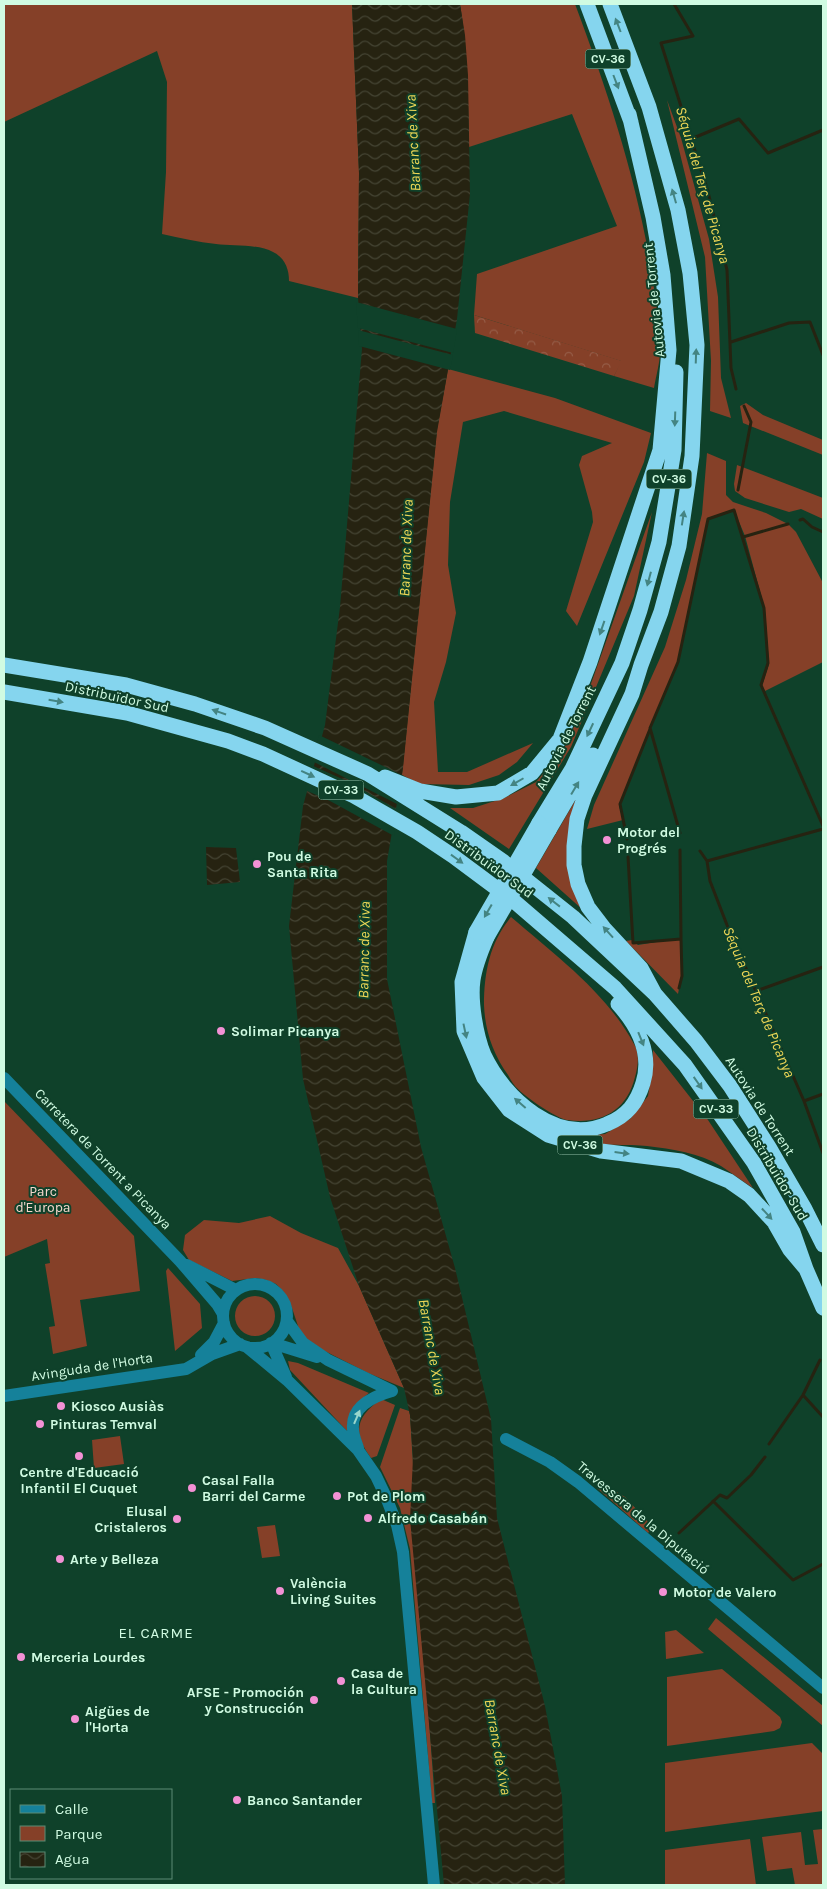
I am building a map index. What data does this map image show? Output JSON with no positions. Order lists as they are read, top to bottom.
{
  "streets": {
    "highway": [
      "CV-36",
      "Autovia de Torrent",
      "Distribuïdor Sud",
      "CV-33"
    ],
    "street": ["Carretera de Torrent a Picanya", "Avinguda de l'Horta", "Travessera de la Diputació"]
  },
  "crossings": [
    ["CV-36", "Autovia de Torrent"],
    ["CV-36", "Distribuïdor Sud"],
    ["Autovia de Torrent", "Distribuïdor Sud"],
    ["Carretera de Torrent a Picanya", "Avinguda de l'Horta"]
  ],
  "districts": ["EL CARME"],
  "water": ["Barranc de Xiva", "Séquia del Terç de Picanya"],
  "parks": ["Parc d'Europa"],
  "places": [
    "Motor del Progrés",
    "Pou de Santa Rita",
    "Solimar Picanya",
    "Kiosco Ausiàs",
    "Pinturas Temval",
    "Centre d'Educació Infantil El Cuquet",
    "Casal Falla Barri del Carme",
    "Pot de Plom",
    "Alfredo Casabán",
    "Elusal Cristaleros",
    "Arte y Belleza",
    "València Living Suites",
    "Motor de Valero",
    "Merceria Lourdes",
    "Casa de la Cultura",
    "AFSE - Promoción y Construcción",
    "Aigües de l'Horta",
    "Banco Santander"
  ],
  "legend": ["Calle", "Parque", "Agua"]
}
